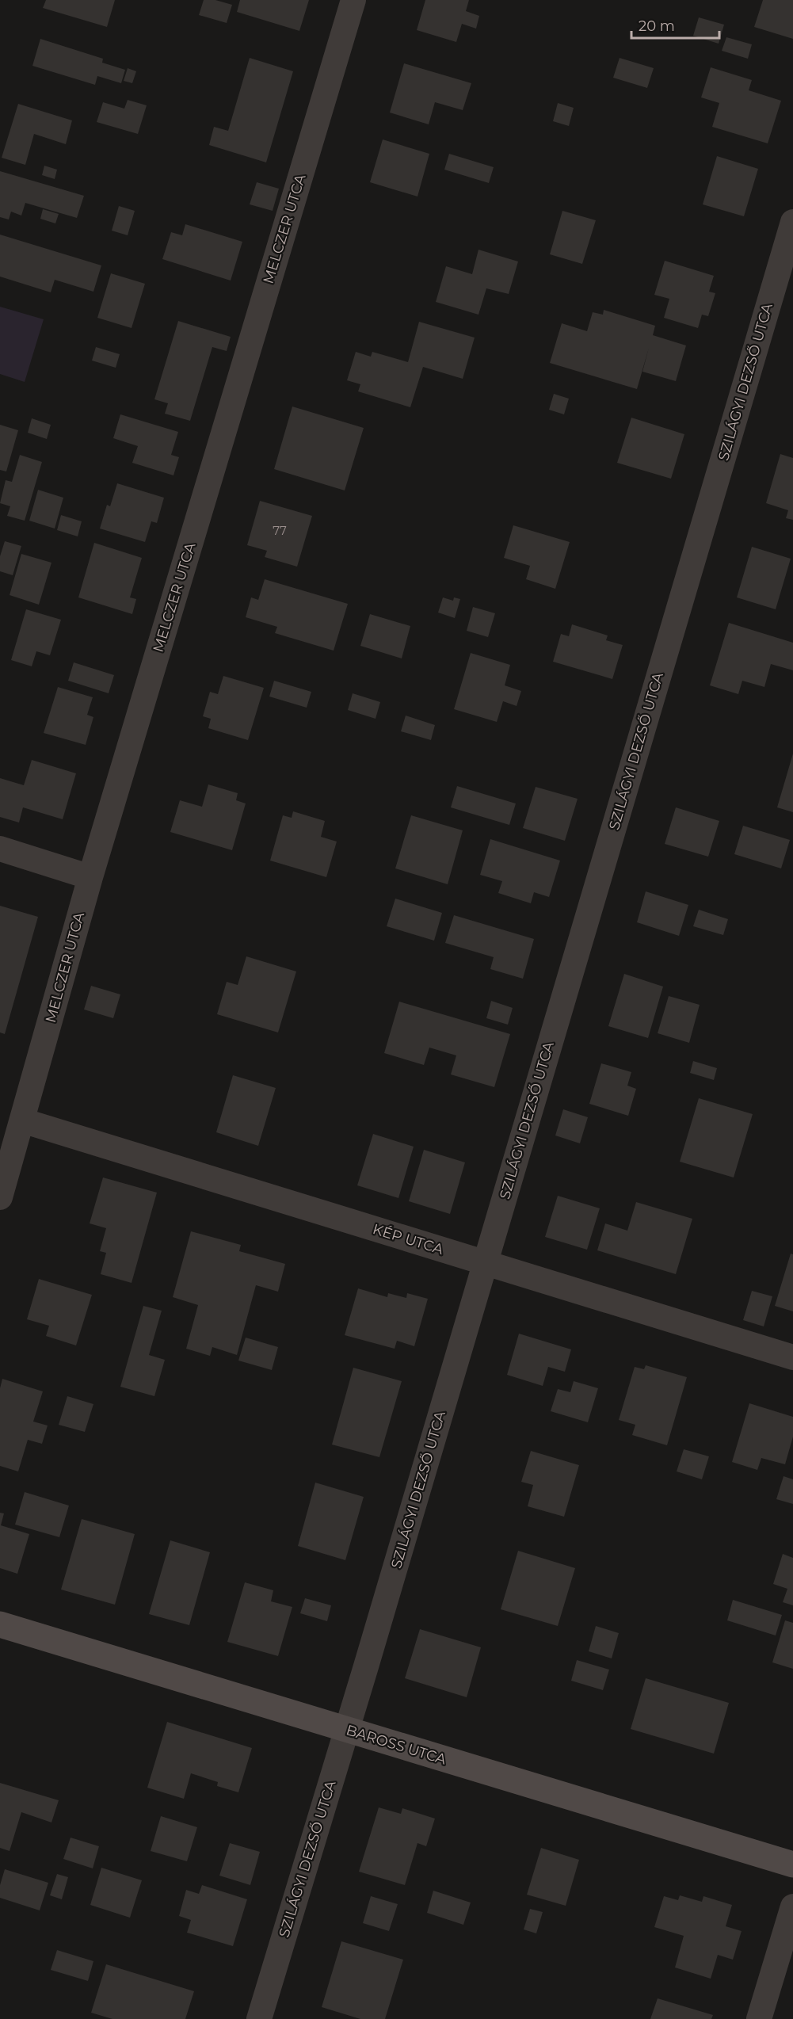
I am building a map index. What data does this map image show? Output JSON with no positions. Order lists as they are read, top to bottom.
{
  "streets": {
    "street": [
      "MELCZER UTCA",
      "SZILÁGYI DEZSŐ UTCA",
      "KÉP UTCA",
      "BAROSS UTCA"
    ]
  },
  "crossings": [
    ["MELCZER UTCA", "KÉP UTCA"],
    ["SZILÁGYI DEZSŐ UTCA", "KÉP UTCA"],
    ["SZILÁGYI DEZSŐ UTCA", "BAROSS UTCA"]
  ],
  "house_numbers": ["77"],
  "scale_bar": "20 m"
}
